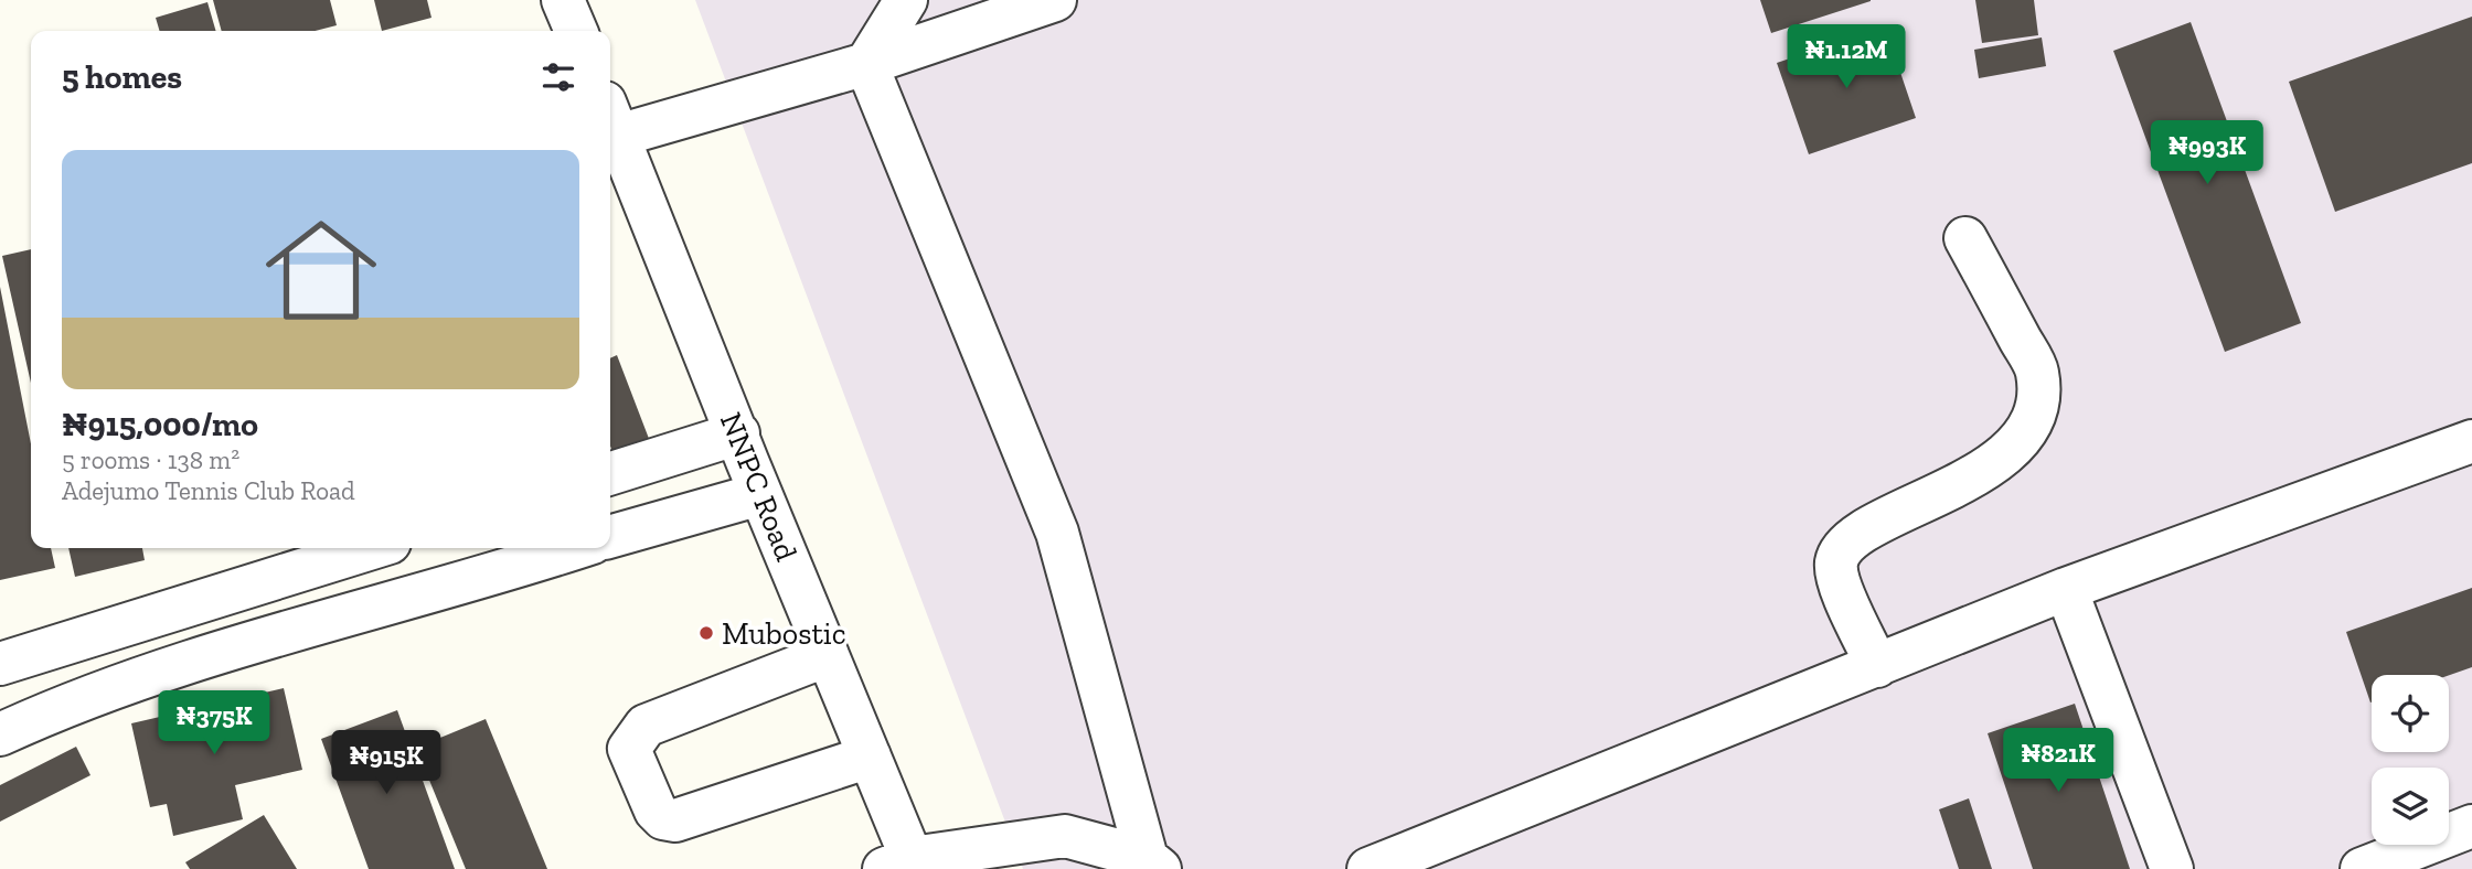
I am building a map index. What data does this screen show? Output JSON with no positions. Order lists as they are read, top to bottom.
{
  "streets": {
    "street": ["NNPC Road"]
  },
  "places": ["Mubostic"],
  "page": {
    "price": [
      "₦1.12M",
      "₦993K",
      "₦375K",
      "₦821K",
      "₦915K"
    ],
    "heading": "5 homes",
    "list": [
      {
        "name": "₦915,000/mo",
        "note": "5 rooms · 138 m² · Adejumo Tennis Club Road"
      }
    ]
  }
}
